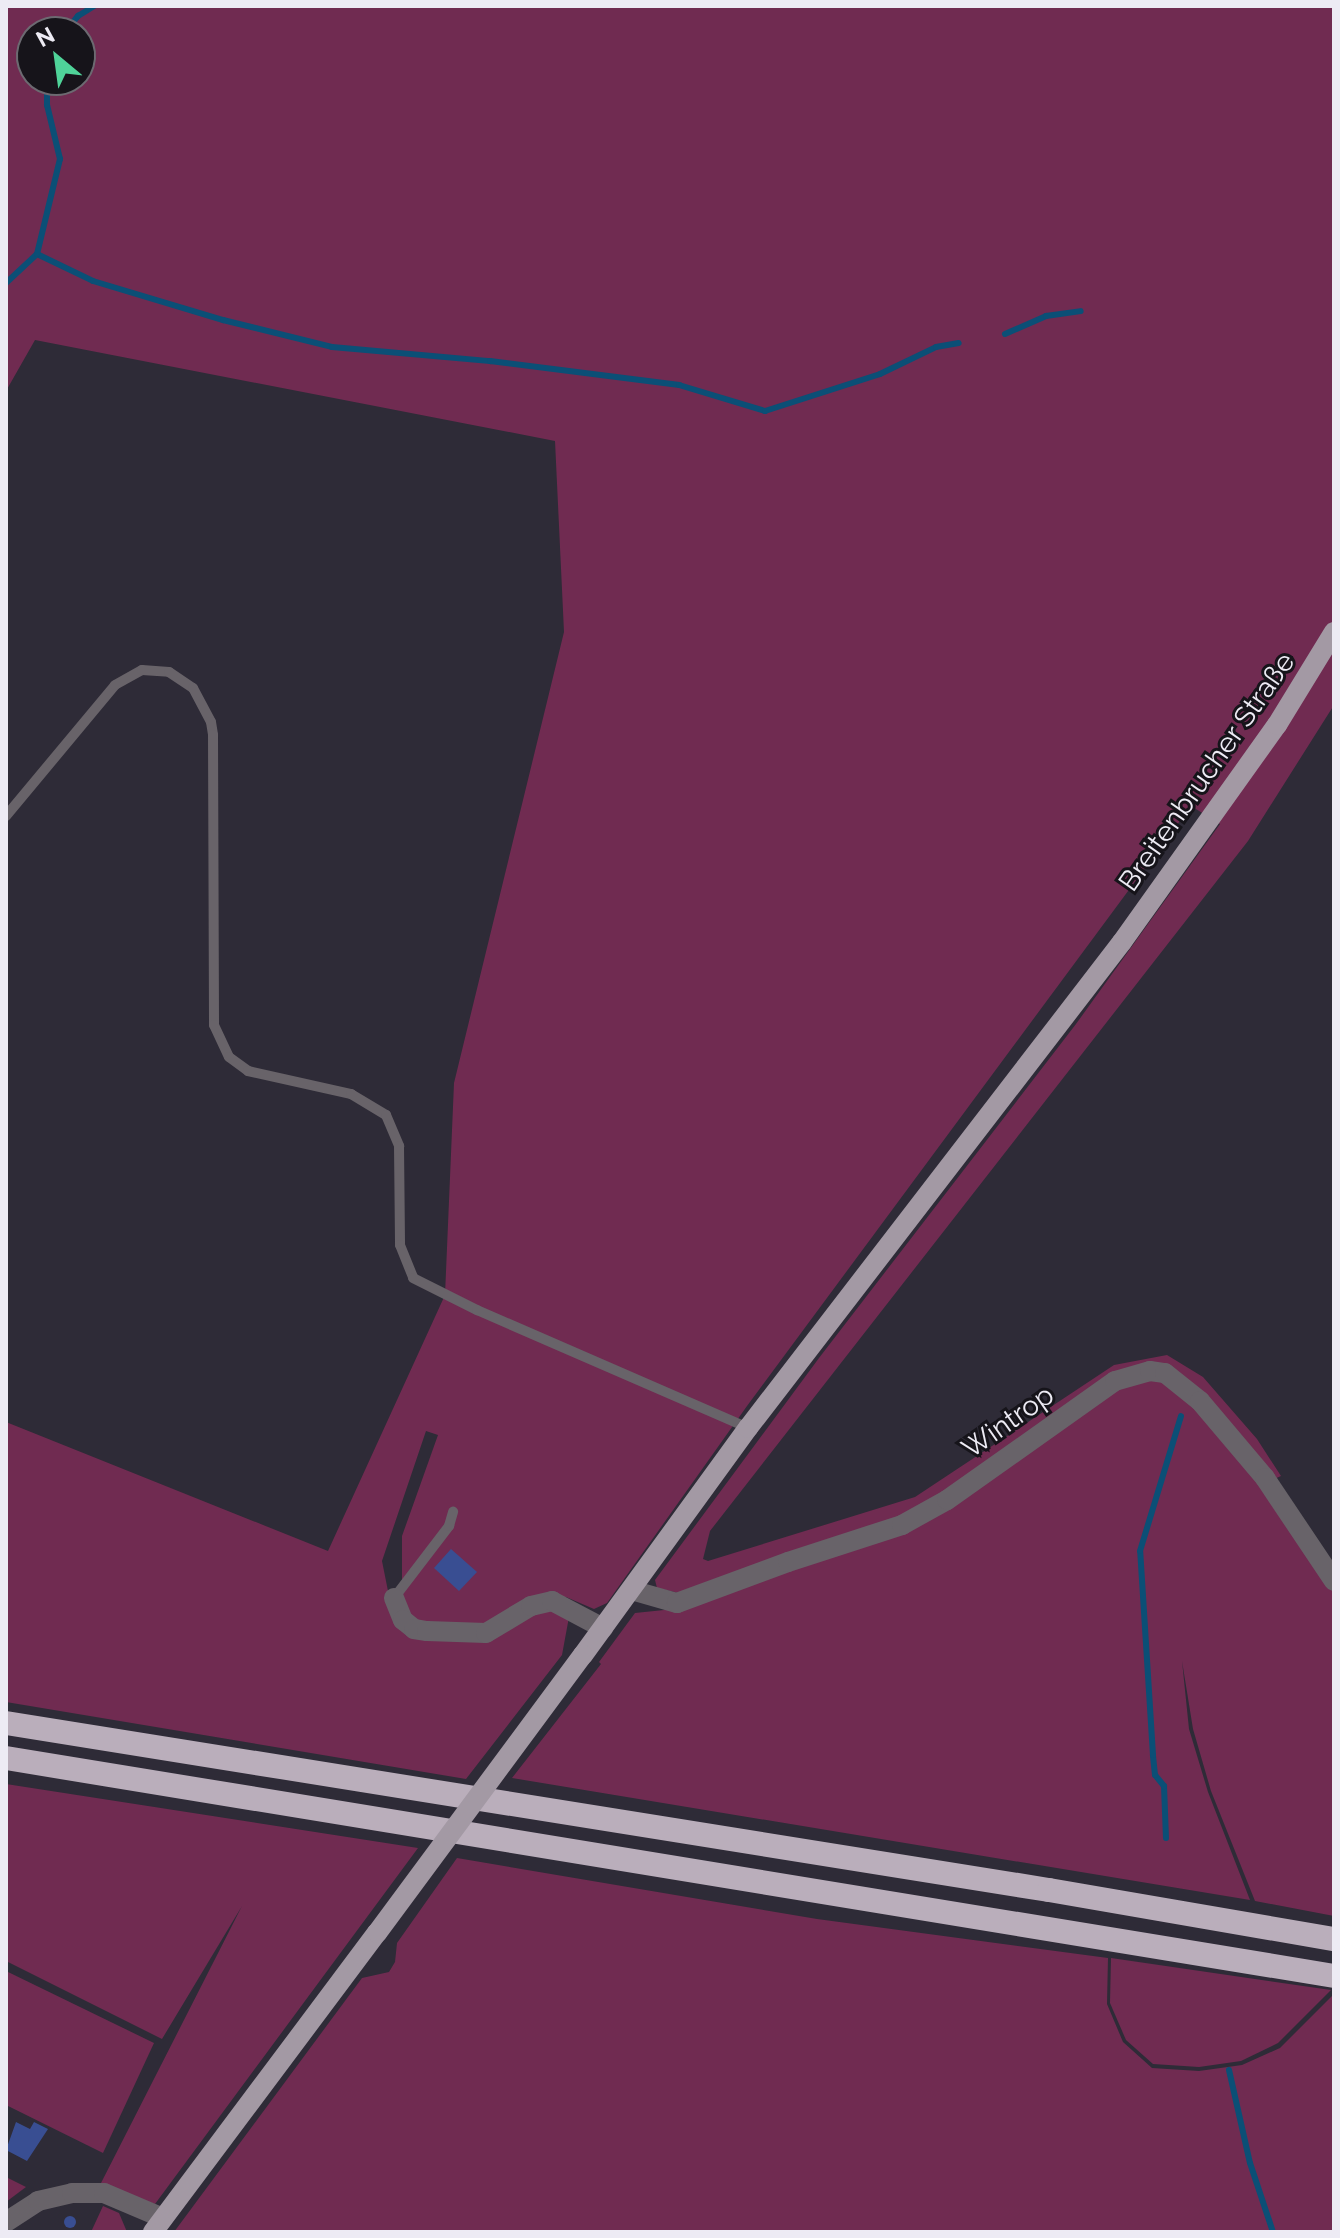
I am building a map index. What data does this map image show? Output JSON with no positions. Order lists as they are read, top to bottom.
{
  "streets": {
    "main road": ["Breitenbrucher Straße"],
    "street": ["Wintrop"]
  },
  "crossings": [
    ["Breitenbrucher Straße", "Wintrop"]
  ],
  "north": "top left"
}
